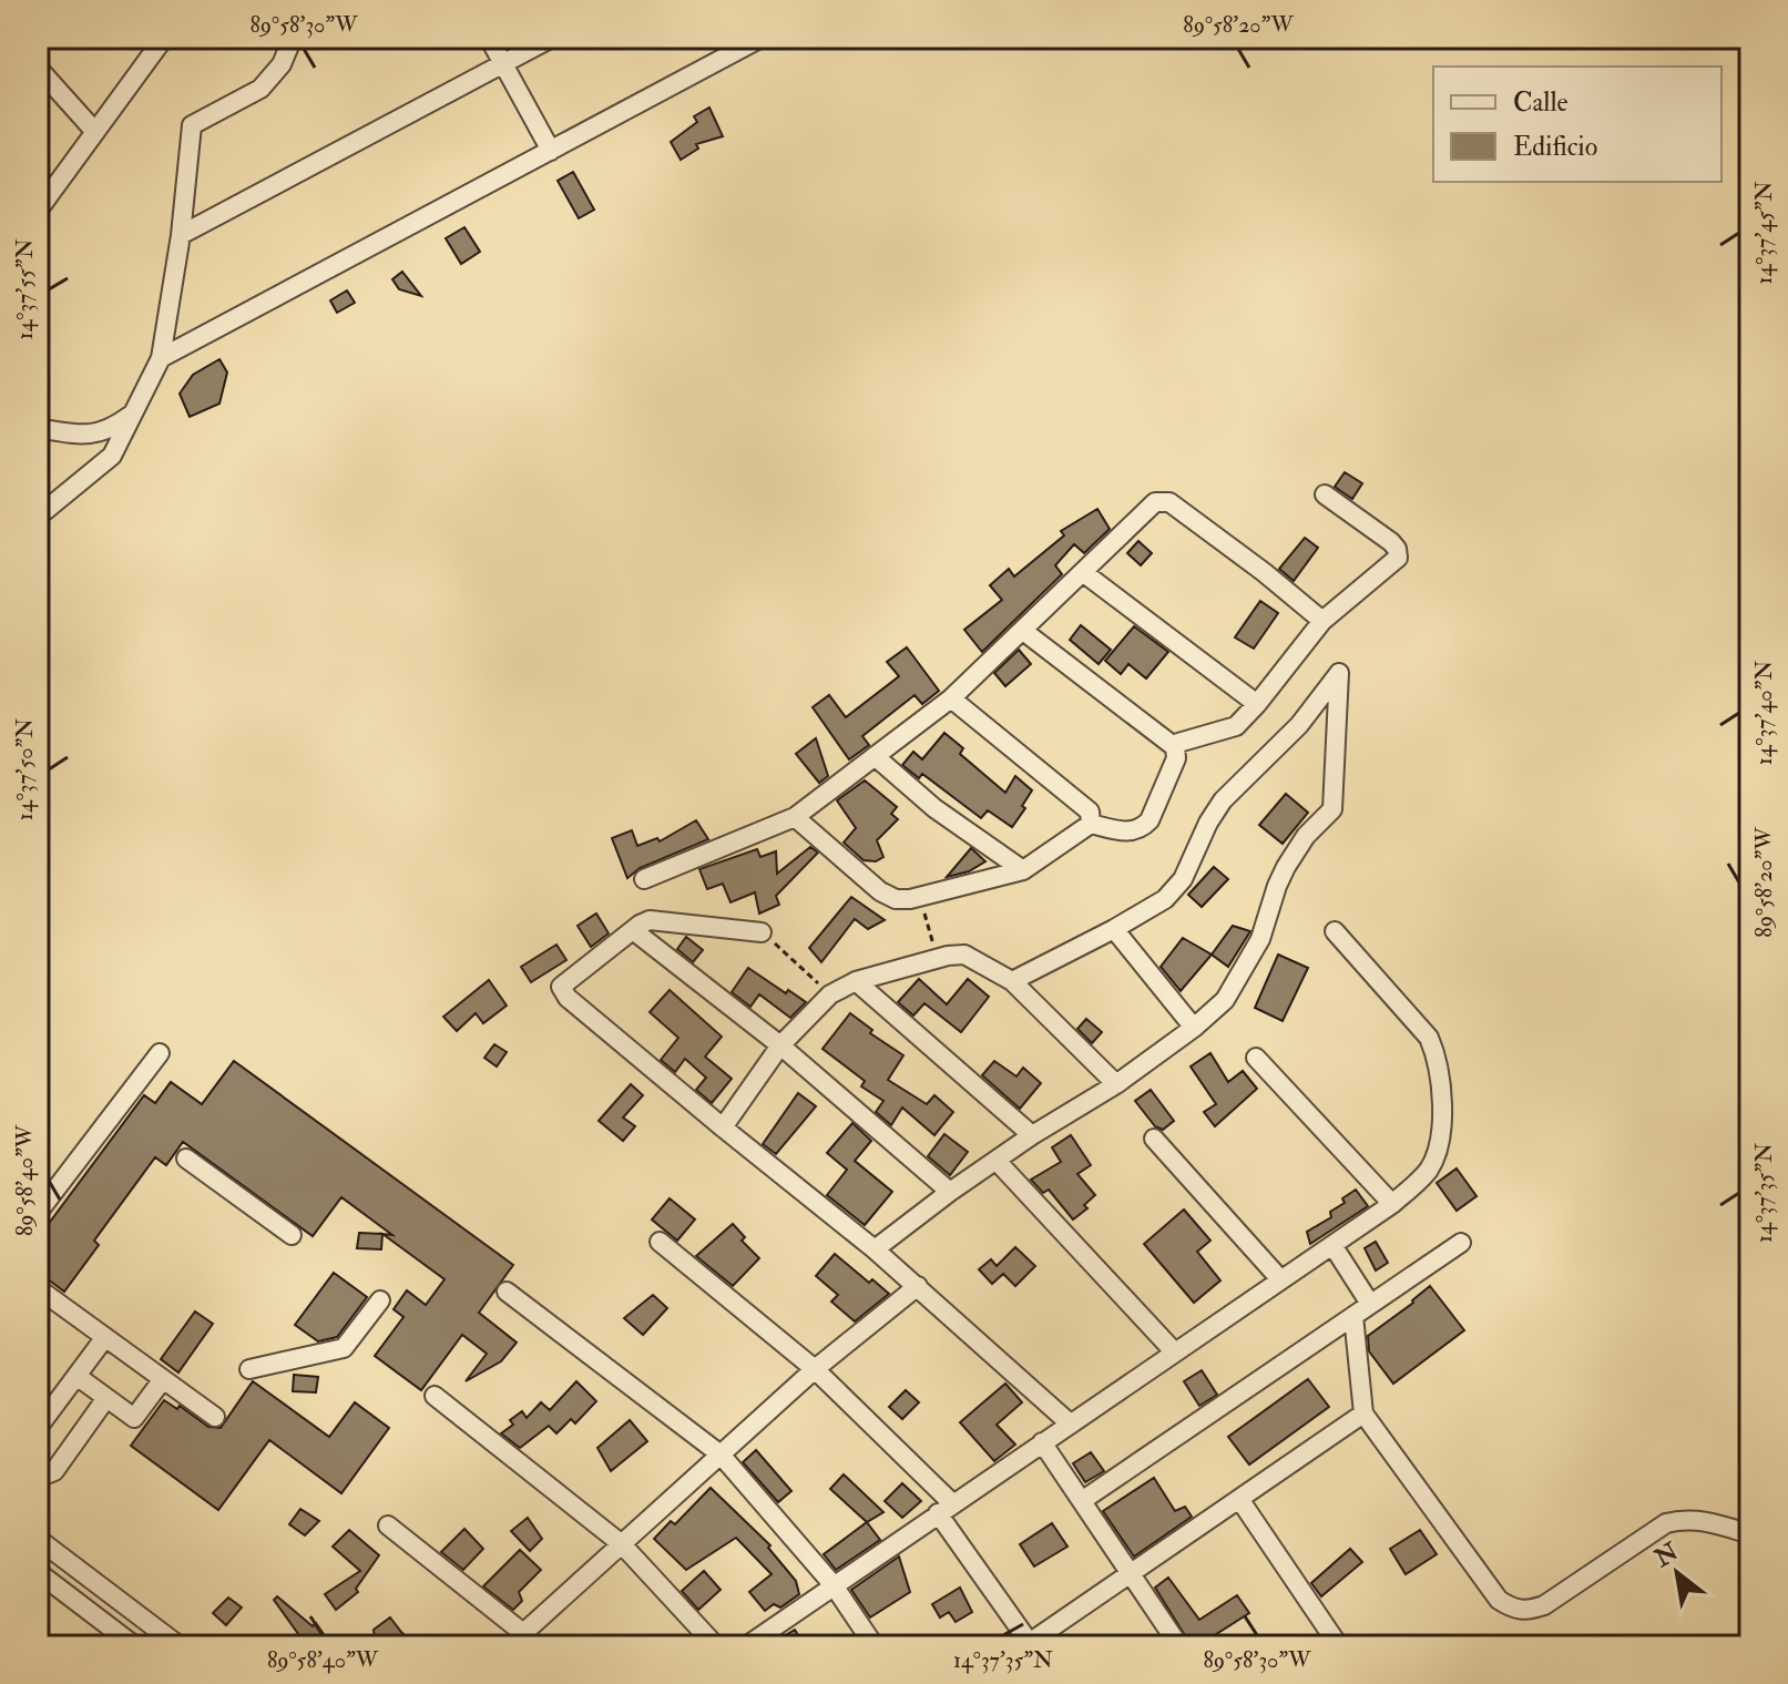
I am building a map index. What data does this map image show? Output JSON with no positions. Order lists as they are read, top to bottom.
{
  "legend": ["Calle", "Edificio"],
  "north": "top left",
  "coordinates": [
    "89°58'30\"W",
    "89°58'20\"W",
    "14°37'45\"N",
    "14°37'55\"N",
    "14°37'40\"N",
    "14°37'50\"N",
    "89°58'40\"W",
    "14°37'35\"N"
  ]
}
